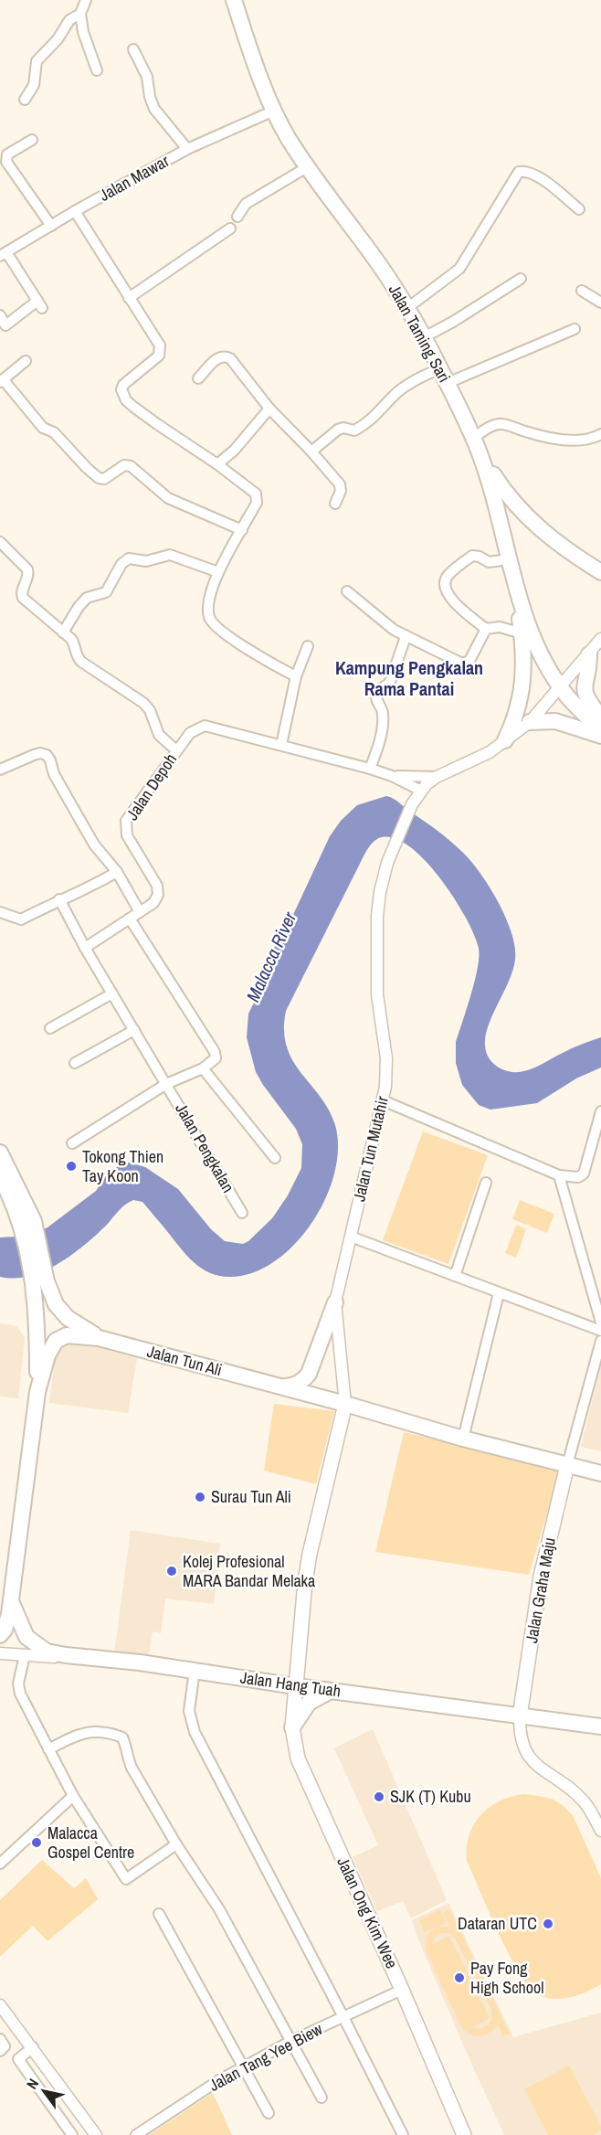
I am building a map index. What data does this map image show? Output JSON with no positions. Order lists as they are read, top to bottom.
{
  "streets": {
    "main road": [
      "Jalan Taming Sari",
      "Jalan Tun Mutahir",
      "Jalan Tun Ali",
      "Jalan Graha Maju",
      "Jalan Hang Tuah",
      "Jalan Ong Kim Wee"
    ],
    "street": [
      "Jalan Mawar",
      "Jalan Depoh",
      "Jalan Pengkalan",
      "Jalan Tang Yee Biew"
    ]
  },
  "crossings": [
    ["Jalan Mawar", "Jalan Taming Sari"],
    ["Jalan Taming Sari", "Jalan Tun Mutahir"],
    ["Jalan Depoh", "Jalan Tun Mutahir"],
    ["Jalan Tun Mutahir", "Jalan Tun Ali"],
    ["Jalan Tun Mutahir", "Jalan Hang Tuah"],
    ["Jalan Tun Mutahir", "Jalan Ong Kim Wee"],
    ["Jalan Tun Ali", "Jalan Graha Maju"],
    ["Jalan Tun Ali", "Jalan Hang Tuah"],
    ["Jalan Graha Maju", "Jalan Hang Tuah"],
    ["Jalan Hang Tuah", "Jalan Ong Kim Wee"],
    ["Jalan Ong Kim Wee", "Jalan Tang Yee Biew"]
  ],
  "districts": ["Kampung Pengkalan Rama Pantai"],
  "water": ["Malacca River"],
  "places": [
    "Tokong Thien Tay Koon",
    "Surau Tun Ali",
    "Kolej Profesional MARA Bandar Melaka",
    "SJK (T) Kubu",
    "Malacca Gospel Centre",
    "Dataran UTC",
    "Pay Fong High School"
  ],
  "north": "top left"
}
